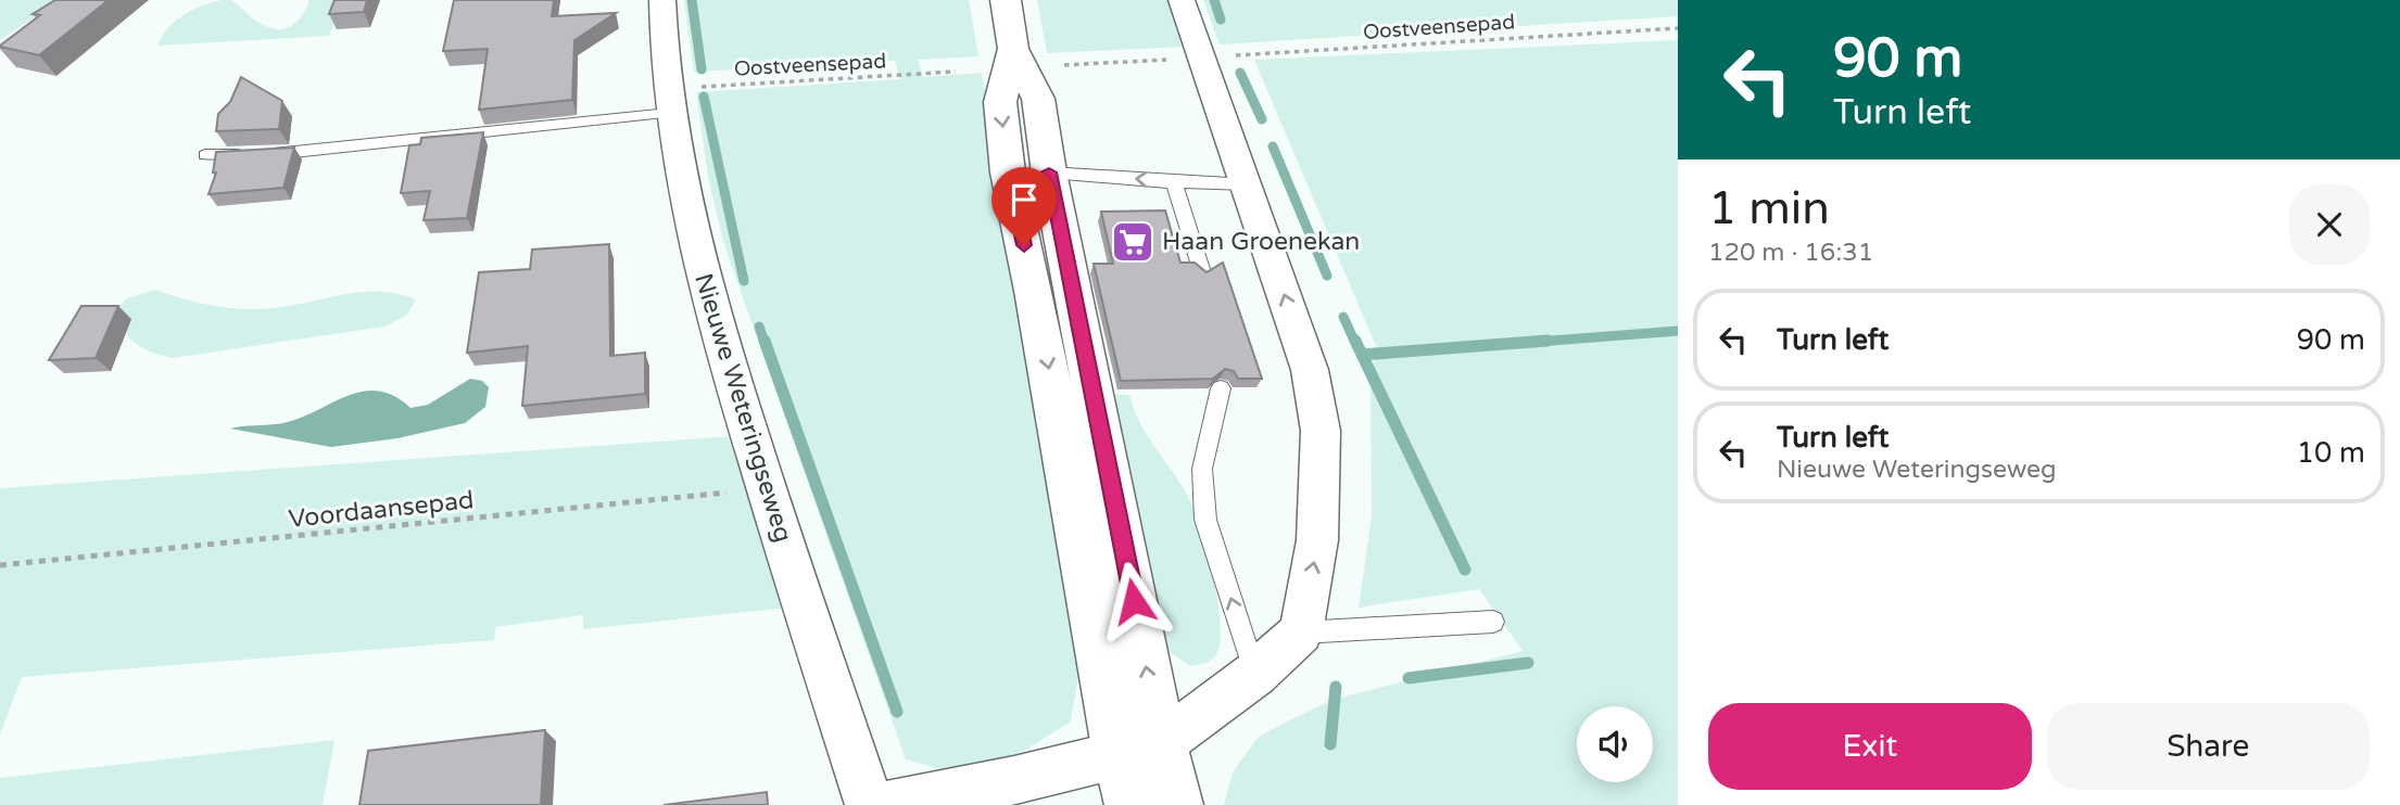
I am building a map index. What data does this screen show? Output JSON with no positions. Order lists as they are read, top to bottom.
{
  "streets": {
    "street": ["Nieuwe Weteringseweg"],
    "path": ["Oostveensepad", "Voordaansepad"]
  },
  "crossings": [
    ["Oostveensepad", "Nieuwe Weteringseweg"],
    ["Nieuwe Weteringseweg", "Voordaansepad"]
  ],
  "places": {
    "supermarket": ["Haan Groenekan"]
  },
  "page": {
    "turn": ["90 m", "Turn left"],
    "heading": ["1 min", "120 m · 16:31"],
    "list": [
      {
        "name": "Turn left",
        "value": "90 m"
      },
      {
        "name": "Turn left",
        "note": "Nieuwe Weteringseweg",
        "value": "10 m"
      }
    ],
    "buttons": ["Exit", "Share"]
  }
}
